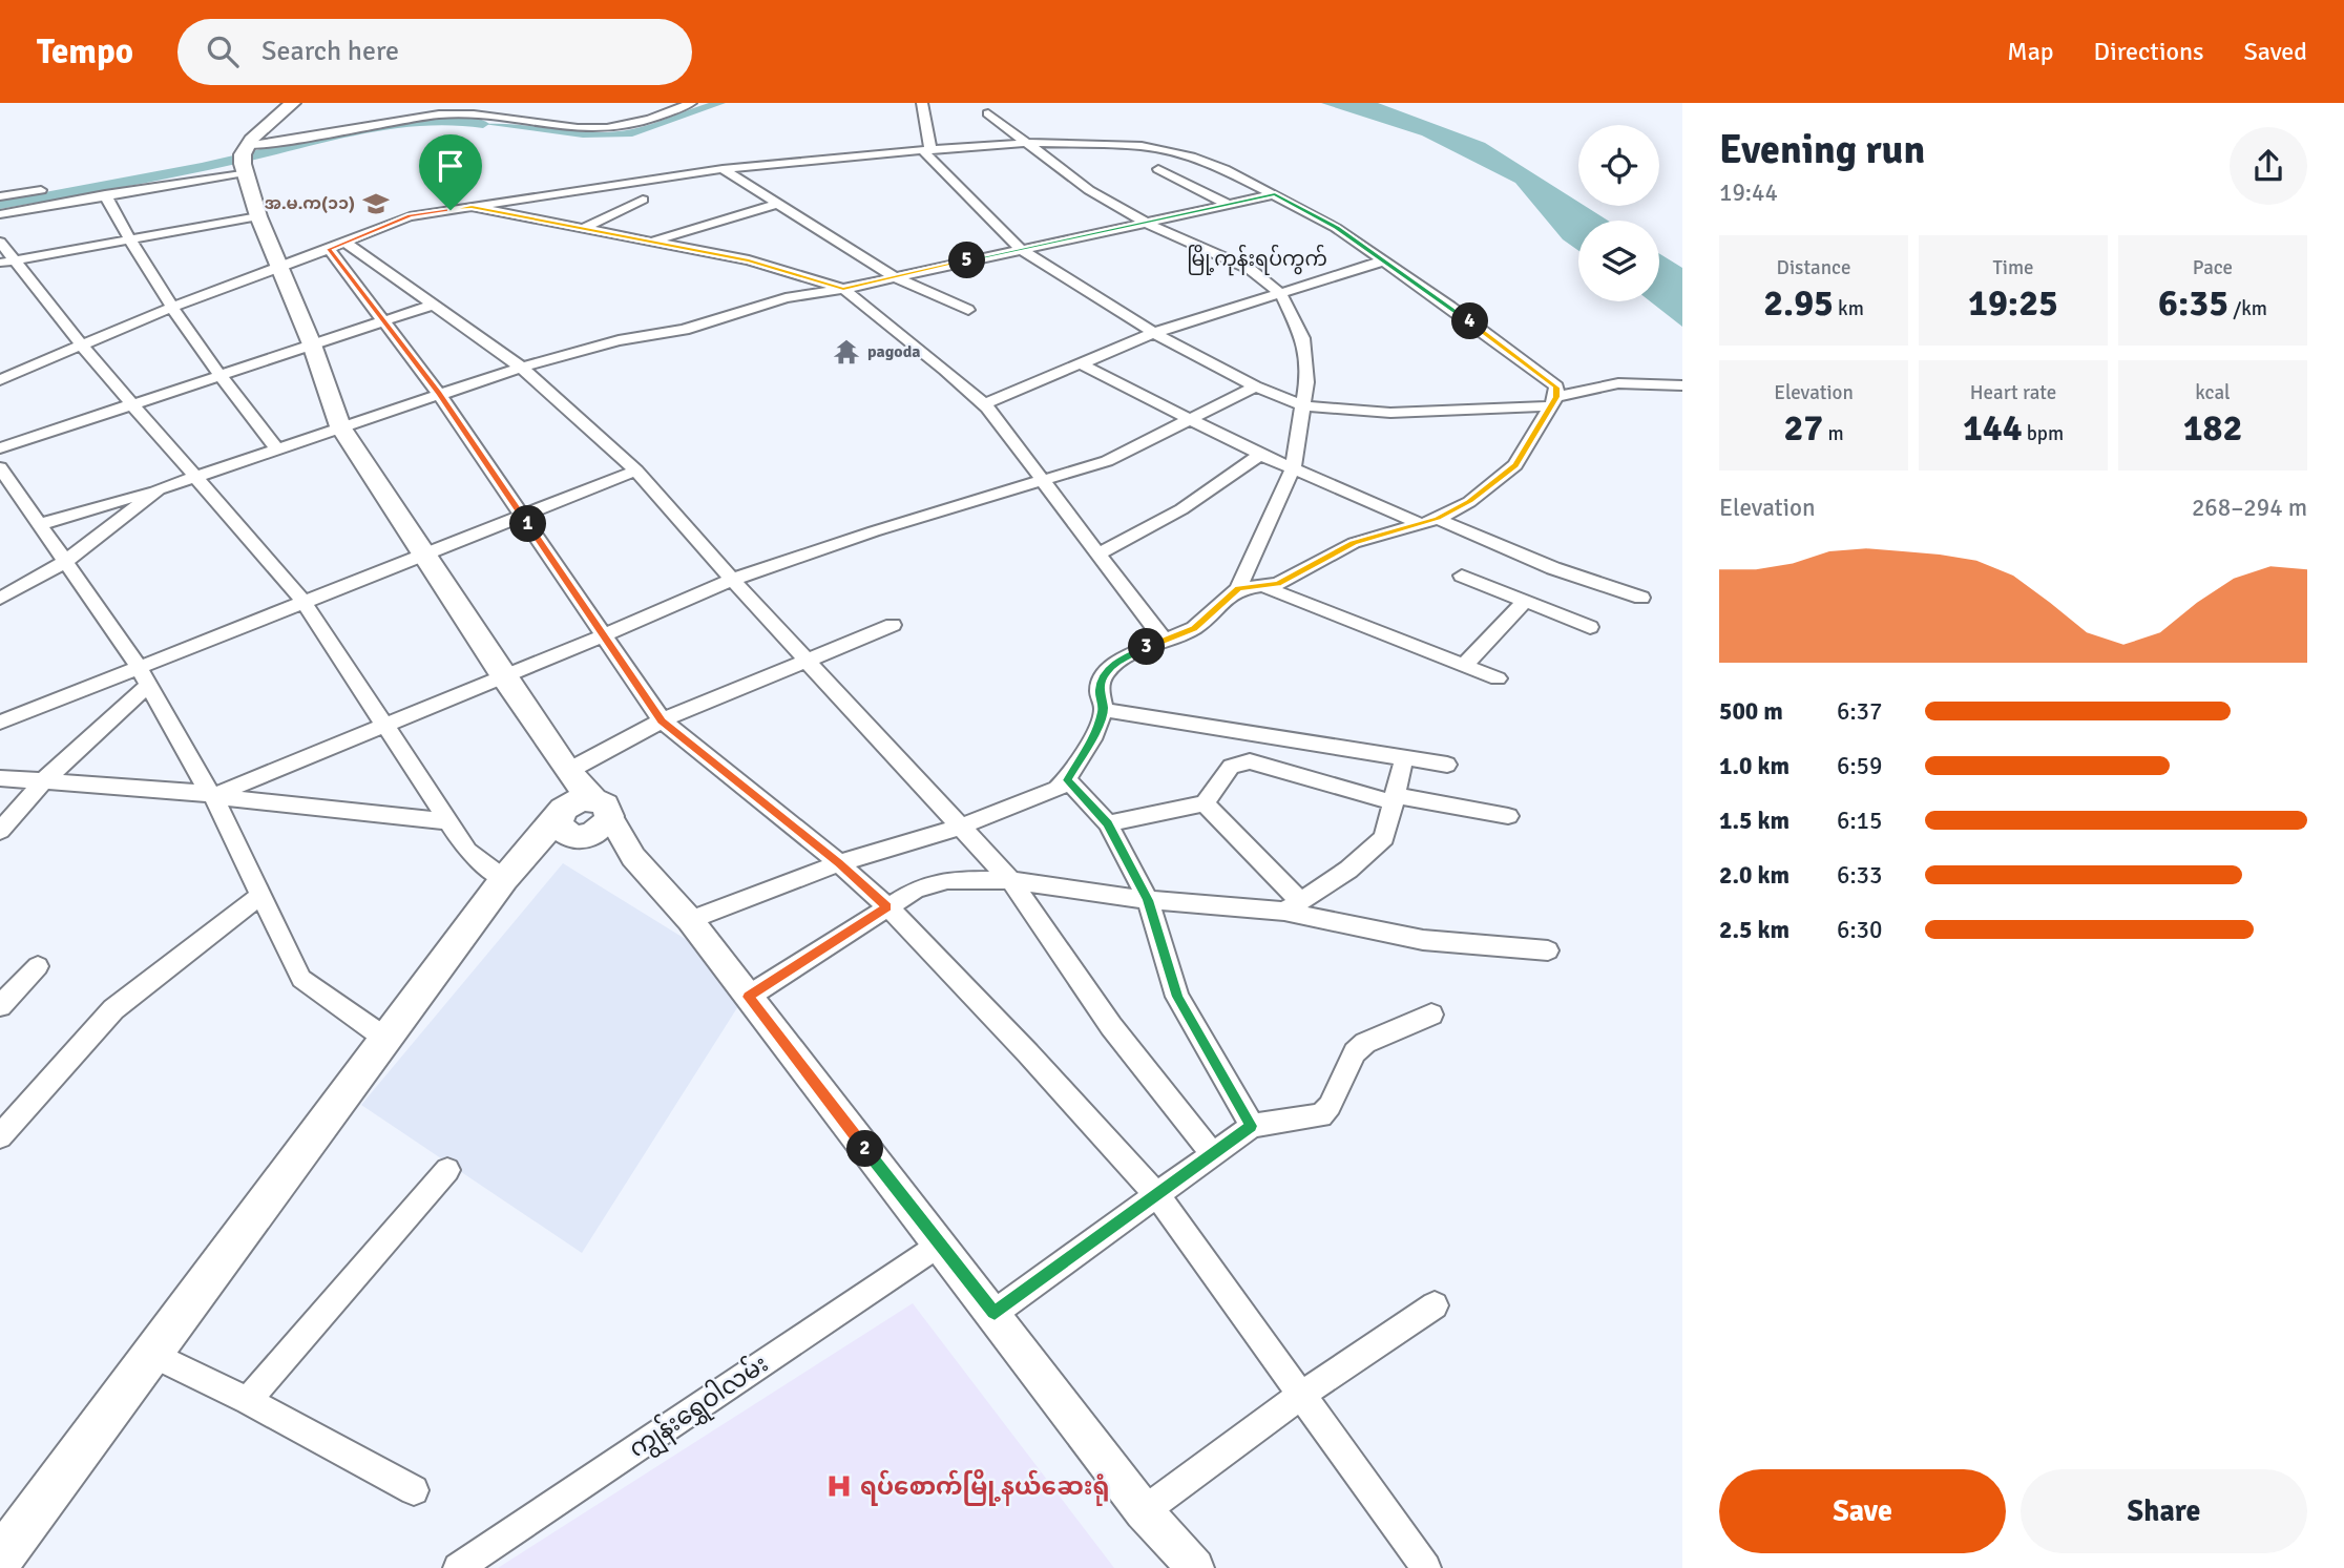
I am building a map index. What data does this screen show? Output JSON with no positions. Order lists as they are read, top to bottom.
{
  "streets": {
    "street": ["ကျွန်းရွှေဝါလမ်း"]
  },
  "districts": ["မြို့ကုန်းရပ်ကွက်"],
  "places": {
    "school or university": ["အ.မ.က(၁၁)"],
    "temple": ["pagoda"],
    "hospital": ["ရပ်စောက်မြို့နယ်ဆေးရုံ"]
  },
  "page": {
    "header": "Tempo",
    "search": "Search here",
    "nav": ["Map", "Directions", "Saved"],
    "heading": ["Evening run", "19:44"],
    "stats": [
      ["Distance", "2.95 km"],
      ["Time", "19:25"],
      ["Pace", "6:35 /km"],
      ["Elevation", "27 m"],
      ["Heart rate", "144 bpm"],
      ["kcal", "182"]
    ],
    "pins": [
      "5",
      "4",
      "1",
      "3",
      "2"
    ],
    "chart": ["Elevation", "268–294 m"],
    "list": [
      {
        "name": "500 m",
        "note": "6:37"
      },
      {
        "name": "1.0 km",
        "note": "6:59"
      },
      {
        "name": "1.5 km",
        "note": "6:15"
      },
      {
        "name": "2.0 km",
        "note": "6:33"
      },
      {
        "name": "2.5 km",
        "note": "6:30"
      }
    ],
    "buttons": ["Save", "Share"]
  }
}
